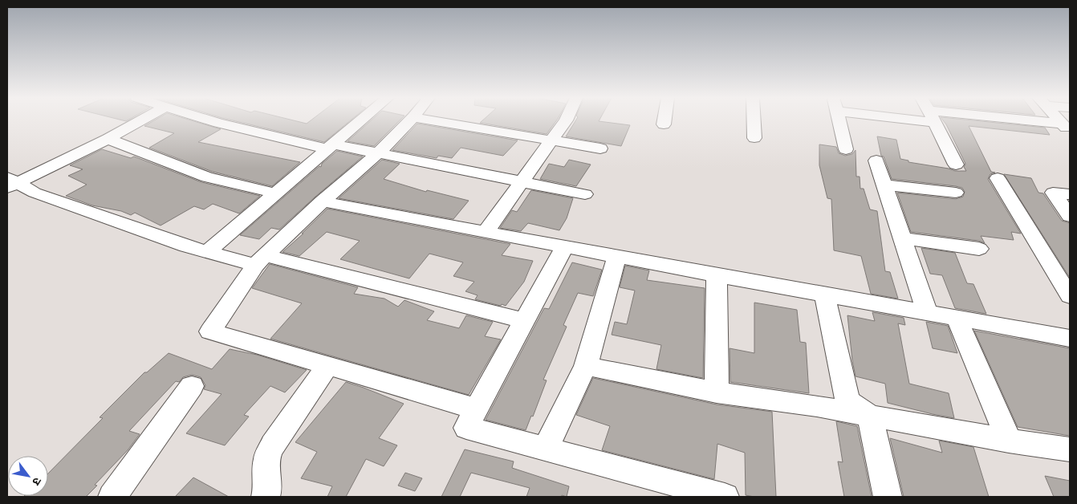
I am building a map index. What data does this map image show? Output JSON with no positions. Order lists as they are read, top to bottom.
{
  "north": "bottom right"
}
